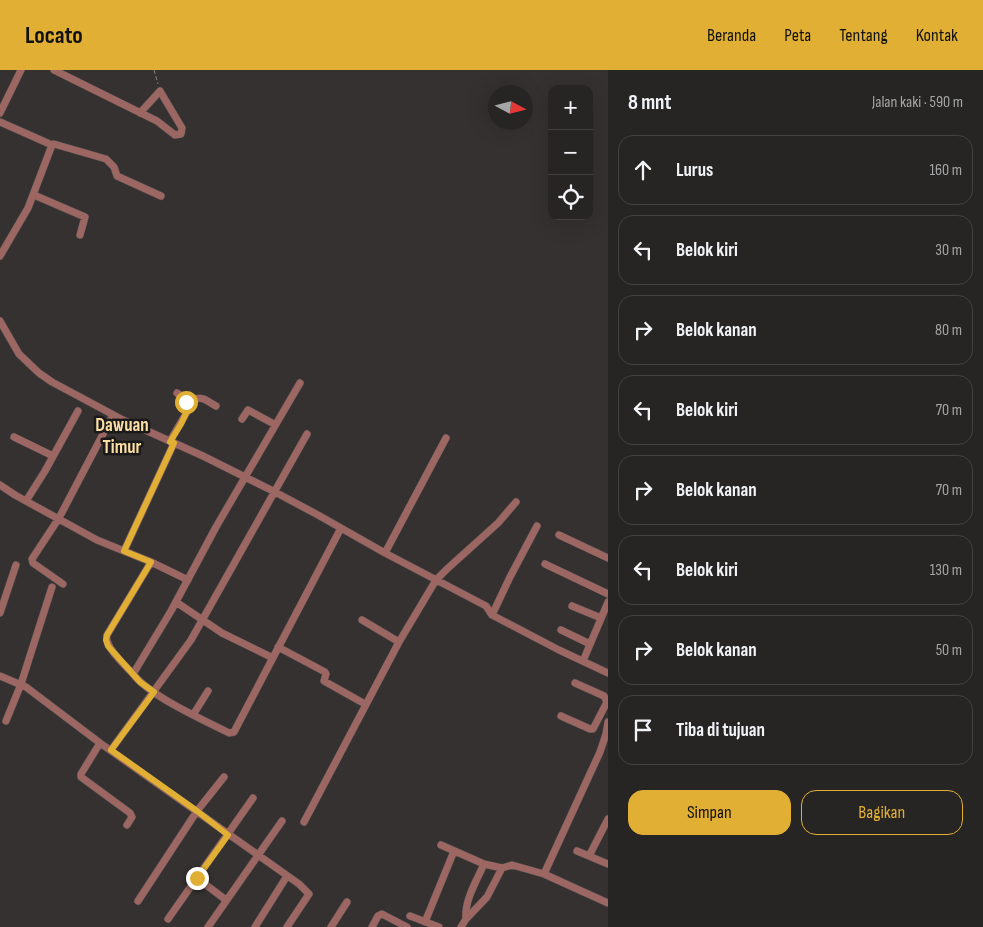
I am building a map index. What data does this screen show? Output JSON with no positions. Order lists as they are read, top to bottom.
{
  "districts": ["Dawuan Timur"],
  "north": "right",
  "page": {
    "header": "Locato",
    "nav": [
      "Beranda",
      "Peta",
      "Tentang",
      "Kontak"
    ],
    "heading": ["8 mnt", "Jalan kaki · 590 m"],
    "map_buttons": ["+", "−"],
    "list": [
      ["Lurus", "160 m"],
      ["Belok kiri", "30 m"],
      ["Belok kanan", "80 m"],
      ["Belok kiri", "70 m"],
      ["Belok kanan", "70 m"],
      ["Belok kiri", "130 m"],
      ["Belok kanan", "50 m"],
      "Tiba di tujuan"
    ],
    "buttons": ["Simpan", "Bagikan"]
  }
}
